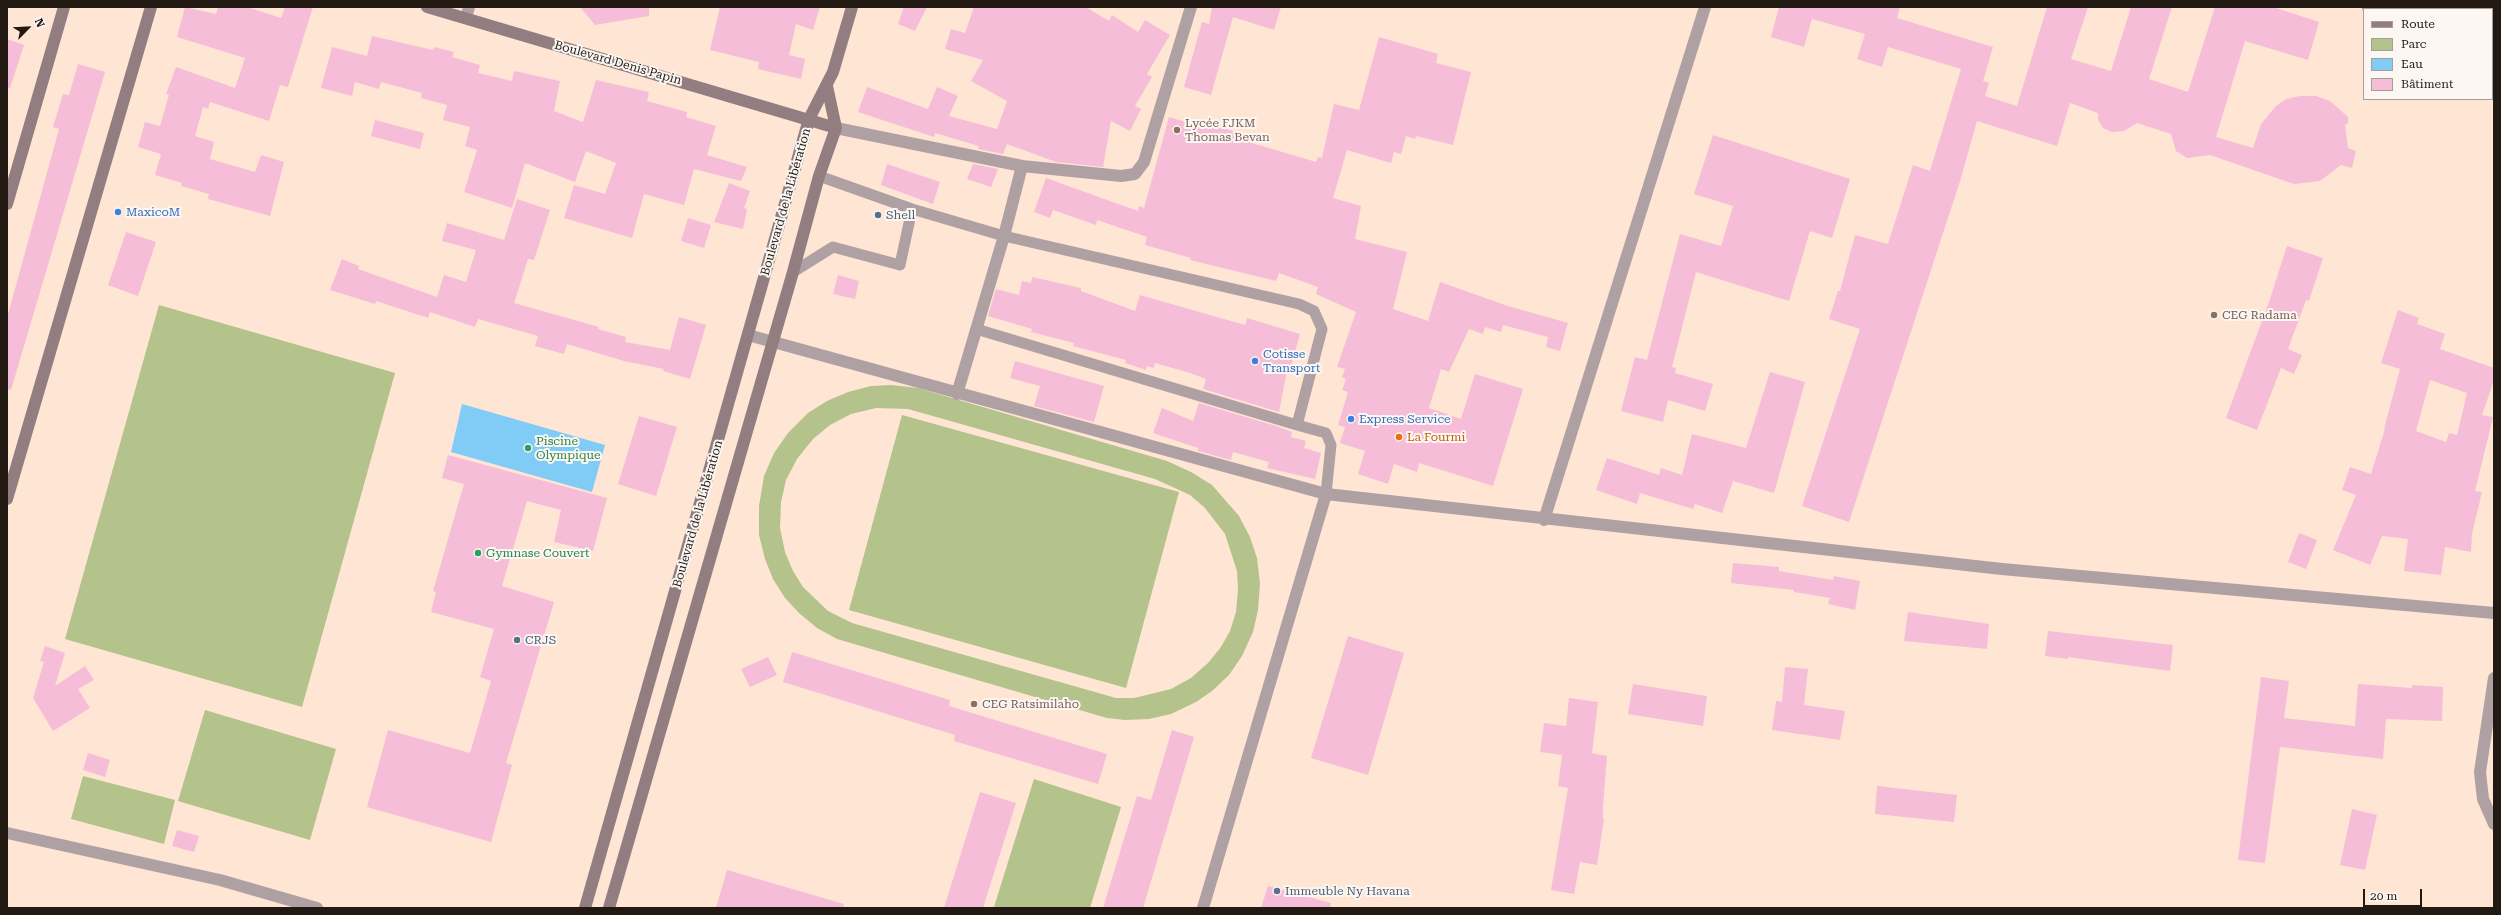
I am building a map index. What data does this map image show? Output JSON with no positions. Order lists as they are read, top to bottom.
{
  "streets": {
    "main road": ["Boulevard Denis Papin", "Boulevard de la Libération"]
  },
  "crossings": [
    ["Boulevard Denis Papin", "Boulevard de la Libération"]
  ],
  "places": [
    "Lycée FJKM Thomas Bevan",
    "MaxicoM",
    "Shell",
    "CEG Radama",
    "Cotisse Transport",
    "Express Service",
    "La Fourmi",
    "Piscine Olympique",
    "Gymnase Couvert",
    "CRJS",
    "CEG Ratsimilaho",
    "Immeuble Ny Havana"
  ],
  "legend": [
    "Route",
    "Parc",
    "Eau",
    "Bâtiment"
  ],
  "scale_bar": "20 m",
  "north": "top right"
}
